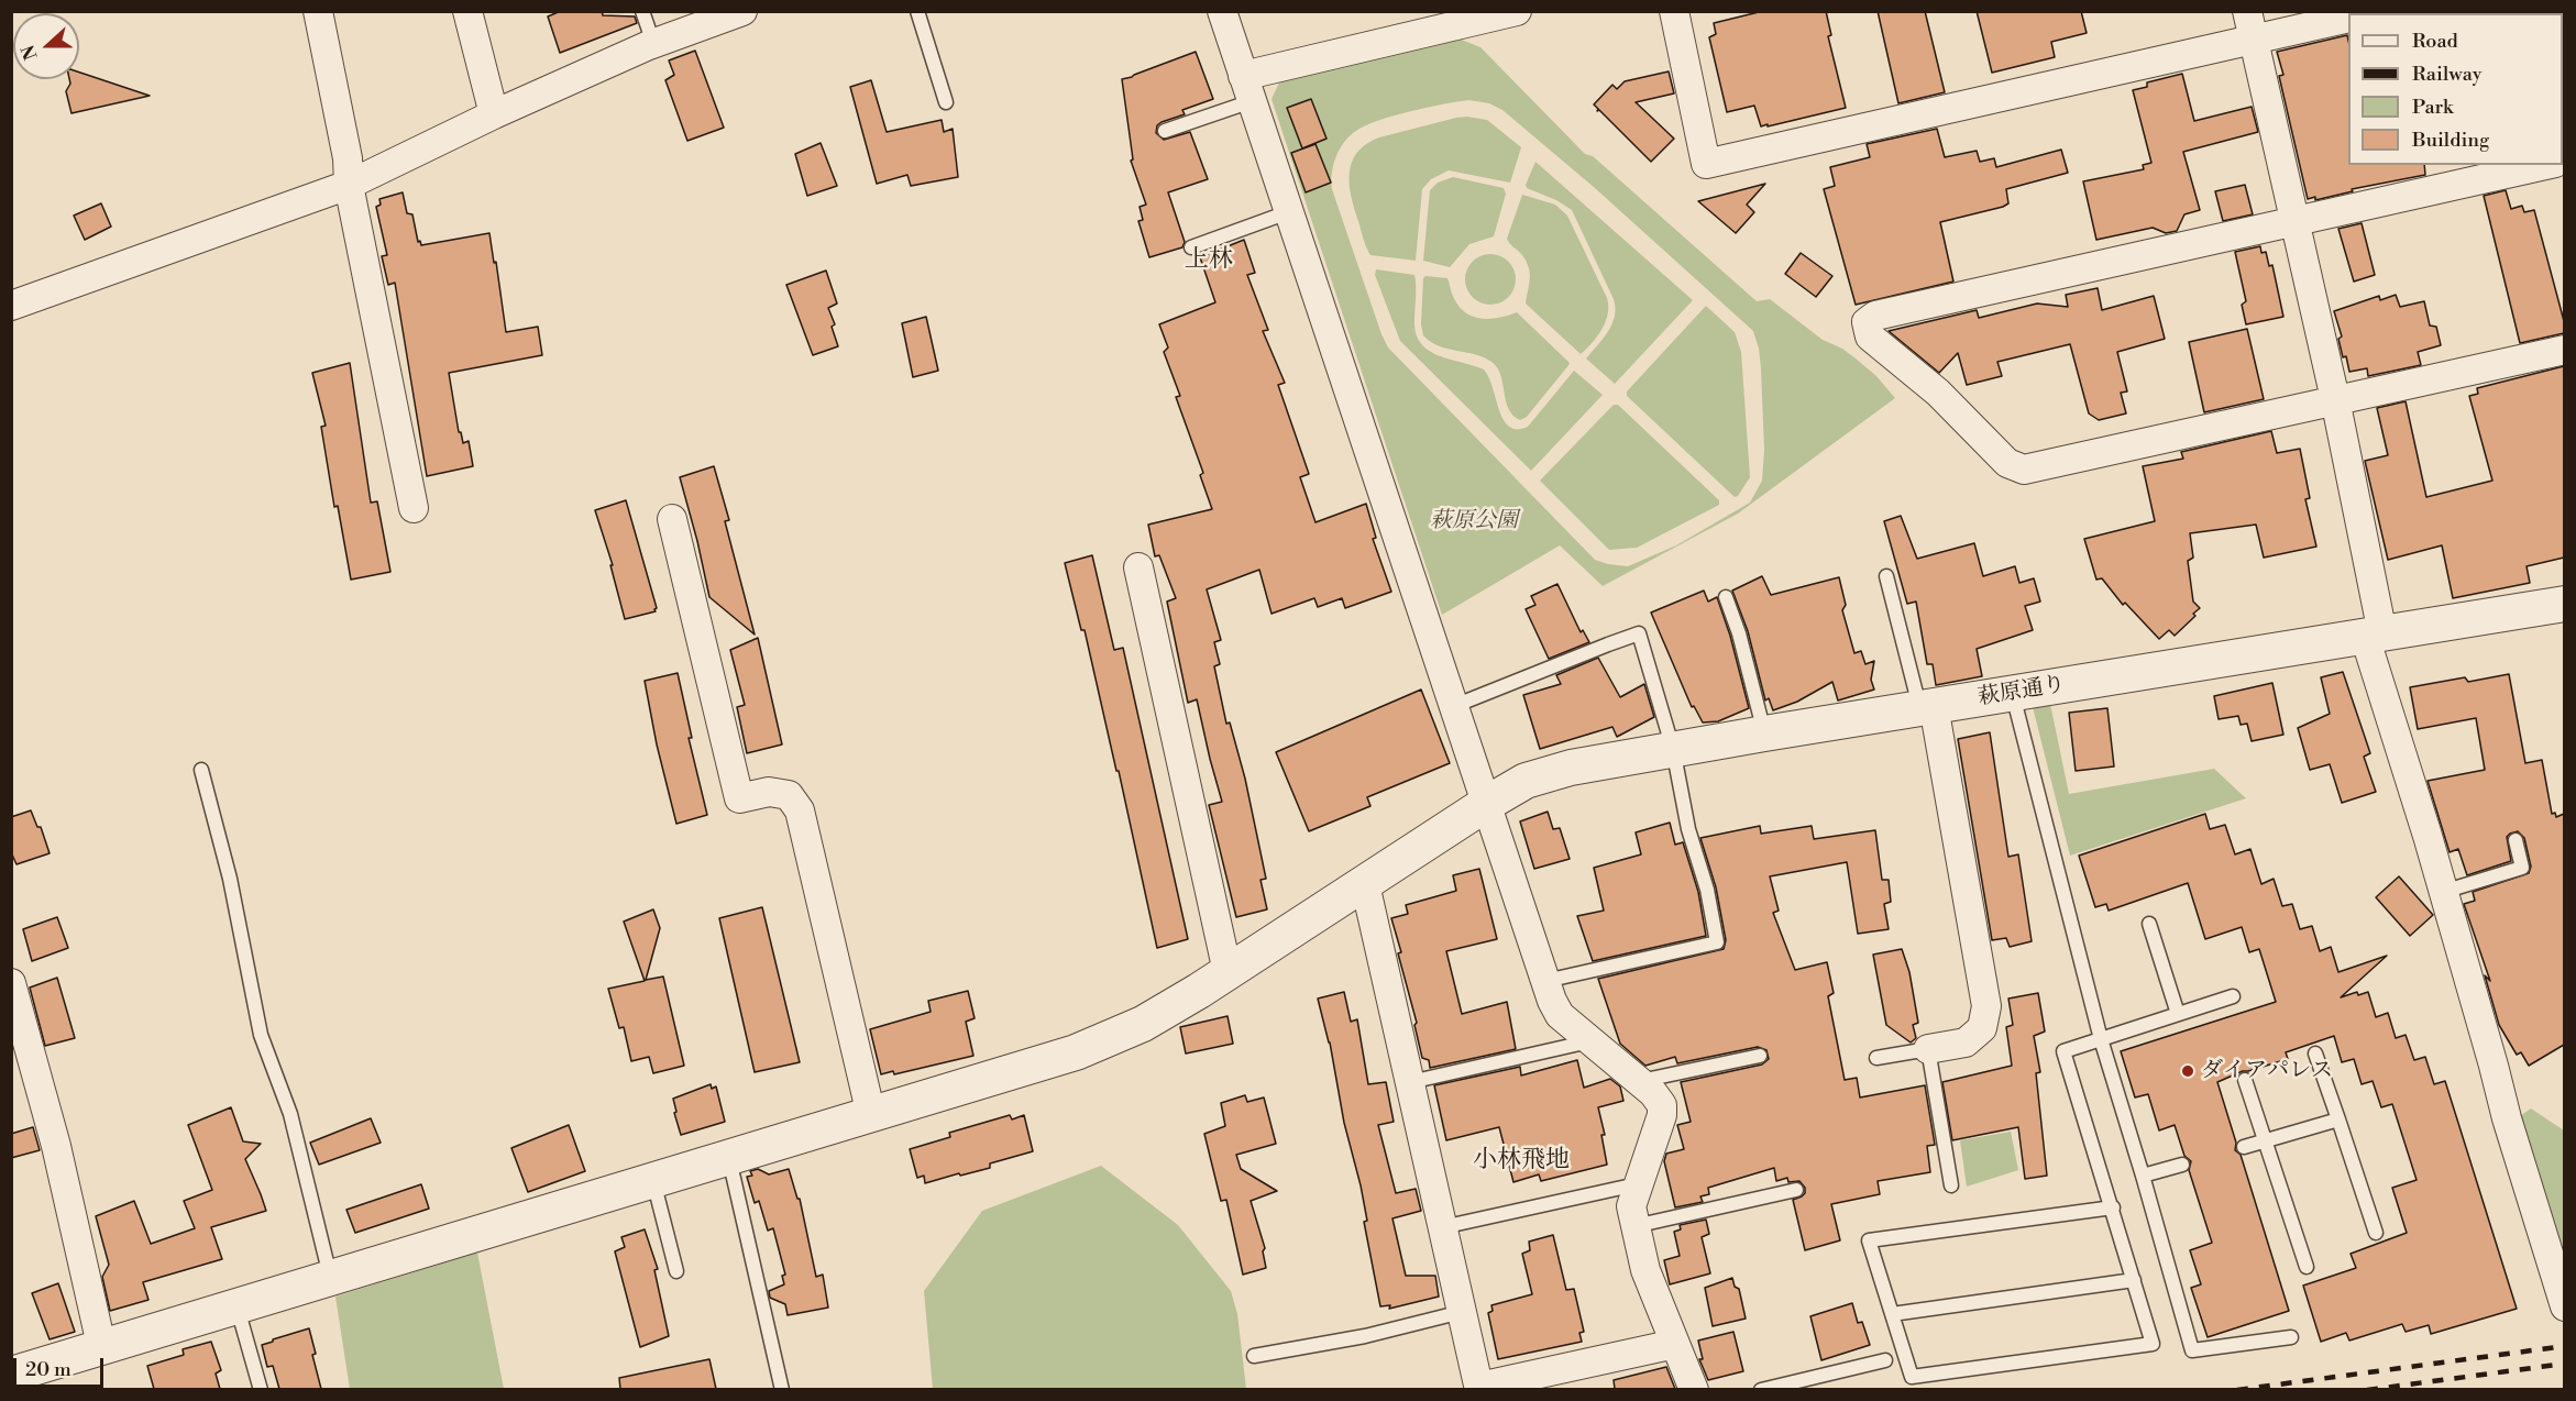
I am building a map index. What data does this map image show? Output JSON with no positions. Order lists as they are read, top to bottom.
{
  "streets": {
    "street": ["萩原通り"]
  },
  "districts": ["上林", "小林飛地"],
  "parks": ["萩原公園"],
  "places": ["ダイアパレス"],
  "legend": [
    "Road",
    "Railway",
    "Park",
    "Building"
  ],
  "scale_bar": "20 m",
  "north": "left"
}
